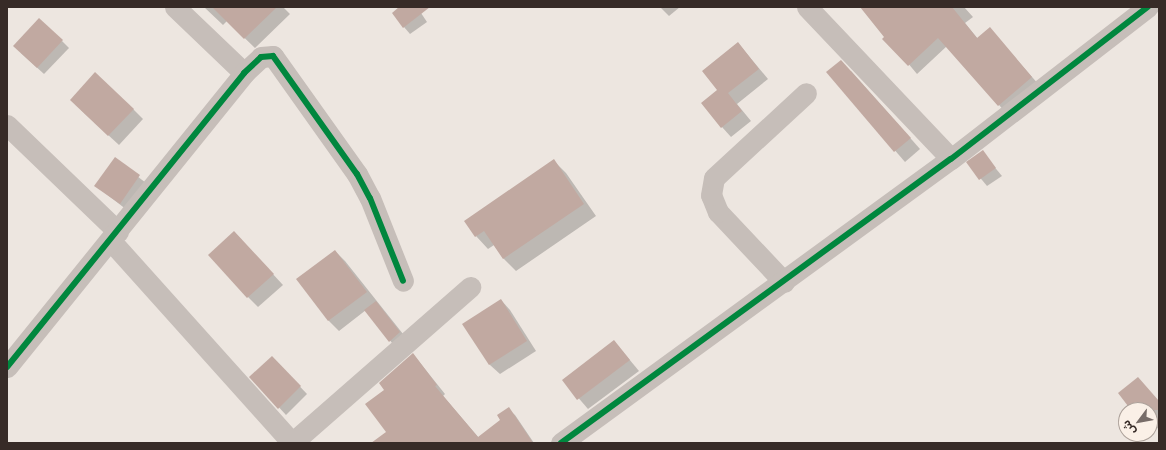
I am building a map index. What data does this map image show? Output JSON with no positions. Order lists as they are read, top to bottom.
{
  "north": "bottom left"
}
